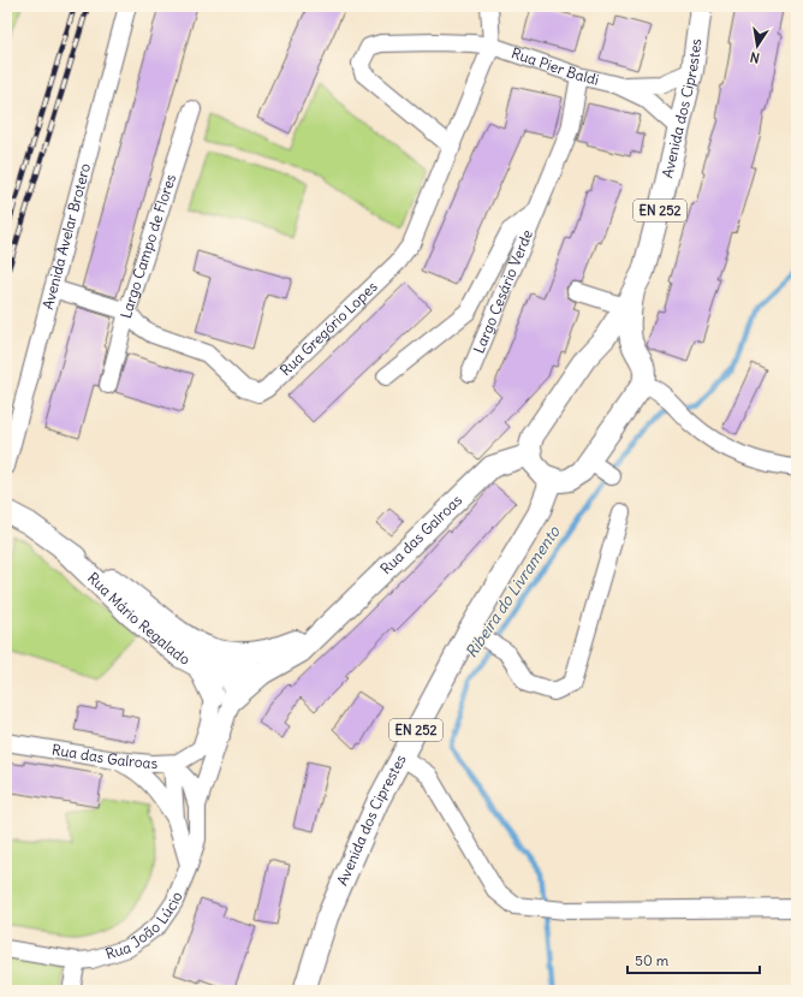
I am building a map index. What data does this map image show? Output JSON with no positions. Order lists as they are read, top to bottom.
{
  "streets": {
    "main road": [
      "Avenida dos Ciprestes",
      "EN 252",
      "Rua das Galroas",
      "Rua Mário Regalado"
    ],
    "street": [
      "Rua Pier Baldi",
      "Avenida Avelar Brotero",
      "Largo Campo de Flores",
      "Largo Cesário Verde",
      "Rua Gregório Lopes",
      "Rua João Lúcio"
    ]
  },
  "crossings": [
    ["Rua Pier Baldi", "Avenida dos Ciprestes"],
    ["Rua Pier Baldi", "Largo Cesário Verde"],
    ["Rua Pier Baldi", "Rua Gregório Lopes"],
    ["Avenida dos Ciprestes", "Rua das Galroas"],
    ["Avenida Avelar Brotero", "Rua Gregório Lopes"],
    ["Largo Campo de Flores", "Rua Gregório Lopes"],
    ["Rua das Galroas", "Rua Mário Regalado"],
    ["Rua das Galroas", "Rua João Lúcio"]
  ],
  "water": ["Ribeira do Livramento"],
  "scale_bar": "50 m",
  "north": "bottom"
}
